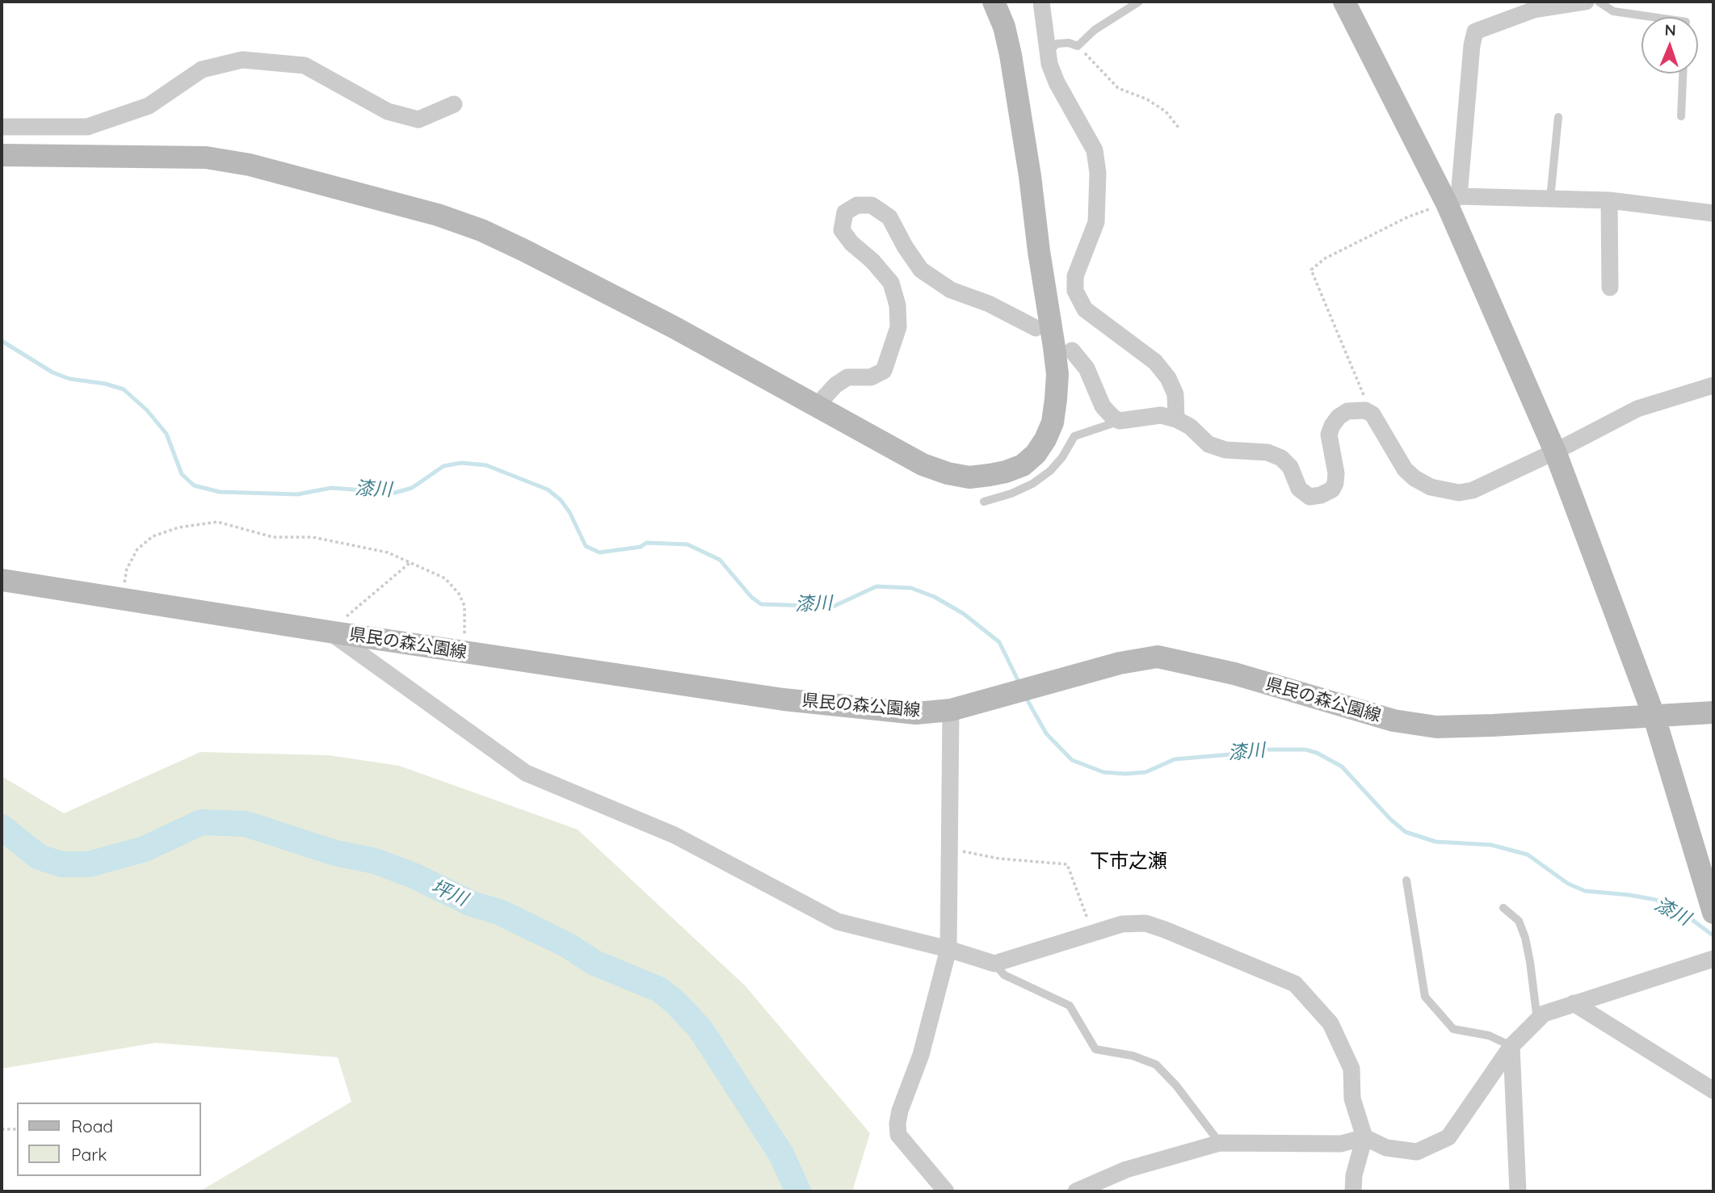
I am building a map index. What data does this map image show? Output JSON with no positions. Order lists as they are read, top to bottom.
{
  "streets": {
    "street": ["県民の森公園線"]
  },
  "districts": ["下市之瀬"],
  "water": ["漆川", "坪川"],
  "legend": ["Road", "Park"],
  "north": "top"
}
